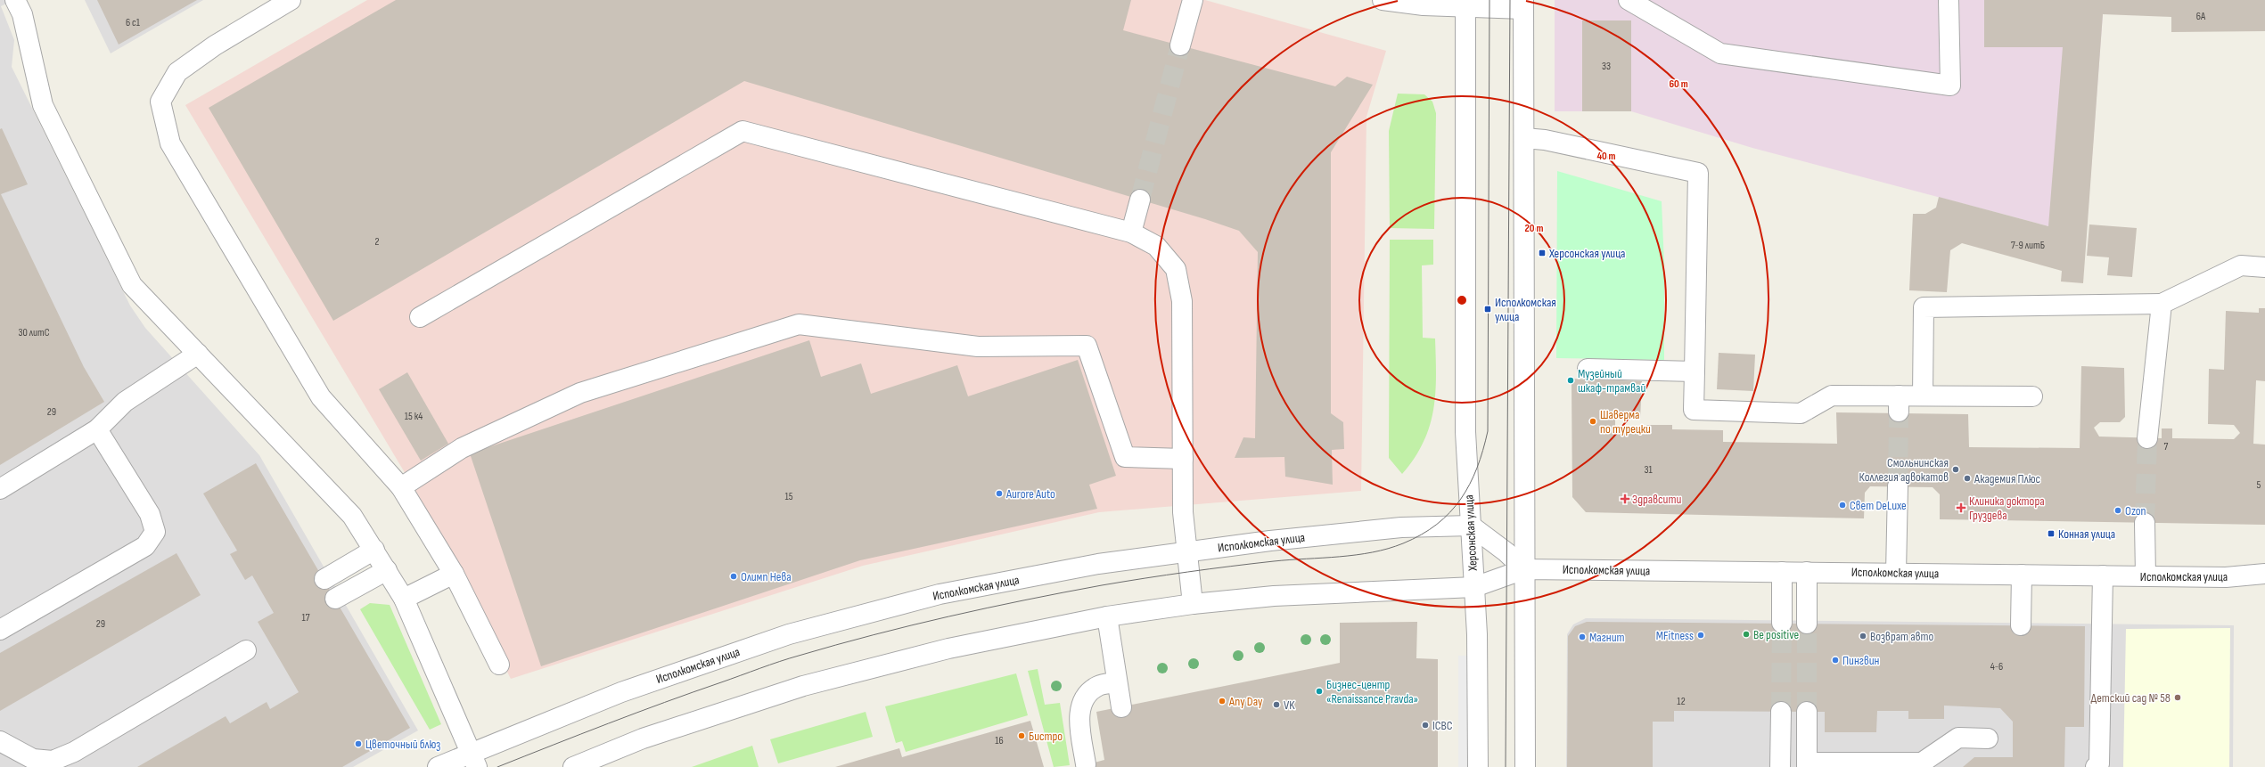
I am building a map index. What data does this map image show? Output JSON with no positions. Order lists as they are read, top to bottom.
{
  "streets": {
    "street": ["Херсонская улица", "Исполкомская улица"]
  },
  "crossings": [
    ["Херсонская улица", "Исполкомская улица"]
  ],
  "places": {
    "transit": ["Херсонская улица", "Исполкомская улица", "Конная улица"],
    "other": [
      "Музейный шкаф-трамвай",
      "Шаверма по турецки",
      "Смольнинская Коллегия адвокатов",
      "Академия Плюс",
      "Aurore Auto",
      "Свет DeLuxe",
      "Ozon",
      "Олимп Нева",
      "Be positive",
      "MFitness",
      "Возврат авто",
      "Магнит",
      "Пингвин",
      "Бизнес-центр «Renaissance Pravda»",
      "Детский сад № 58",
      "Any Day",
      "VK",
      "ICBC",
      "Бистро",
      "Цветочный блюз"
    ],
    "health": ["Здравсити", "Клиника доктора Груздева"]
  },
  "house_numbers": [
    "6А",
    "6 с1",
    "33",
    "2",
    "7-9 литБ",
    "30 литС",
    "29",
    "15 к4",
    "7",
    "31",
    "5",
    "15",
    "17",
    "29",
    "4-6",
    "12",
    "16"
  ],
  "rings": ["60 m", "40 m", "20 m"]
}
